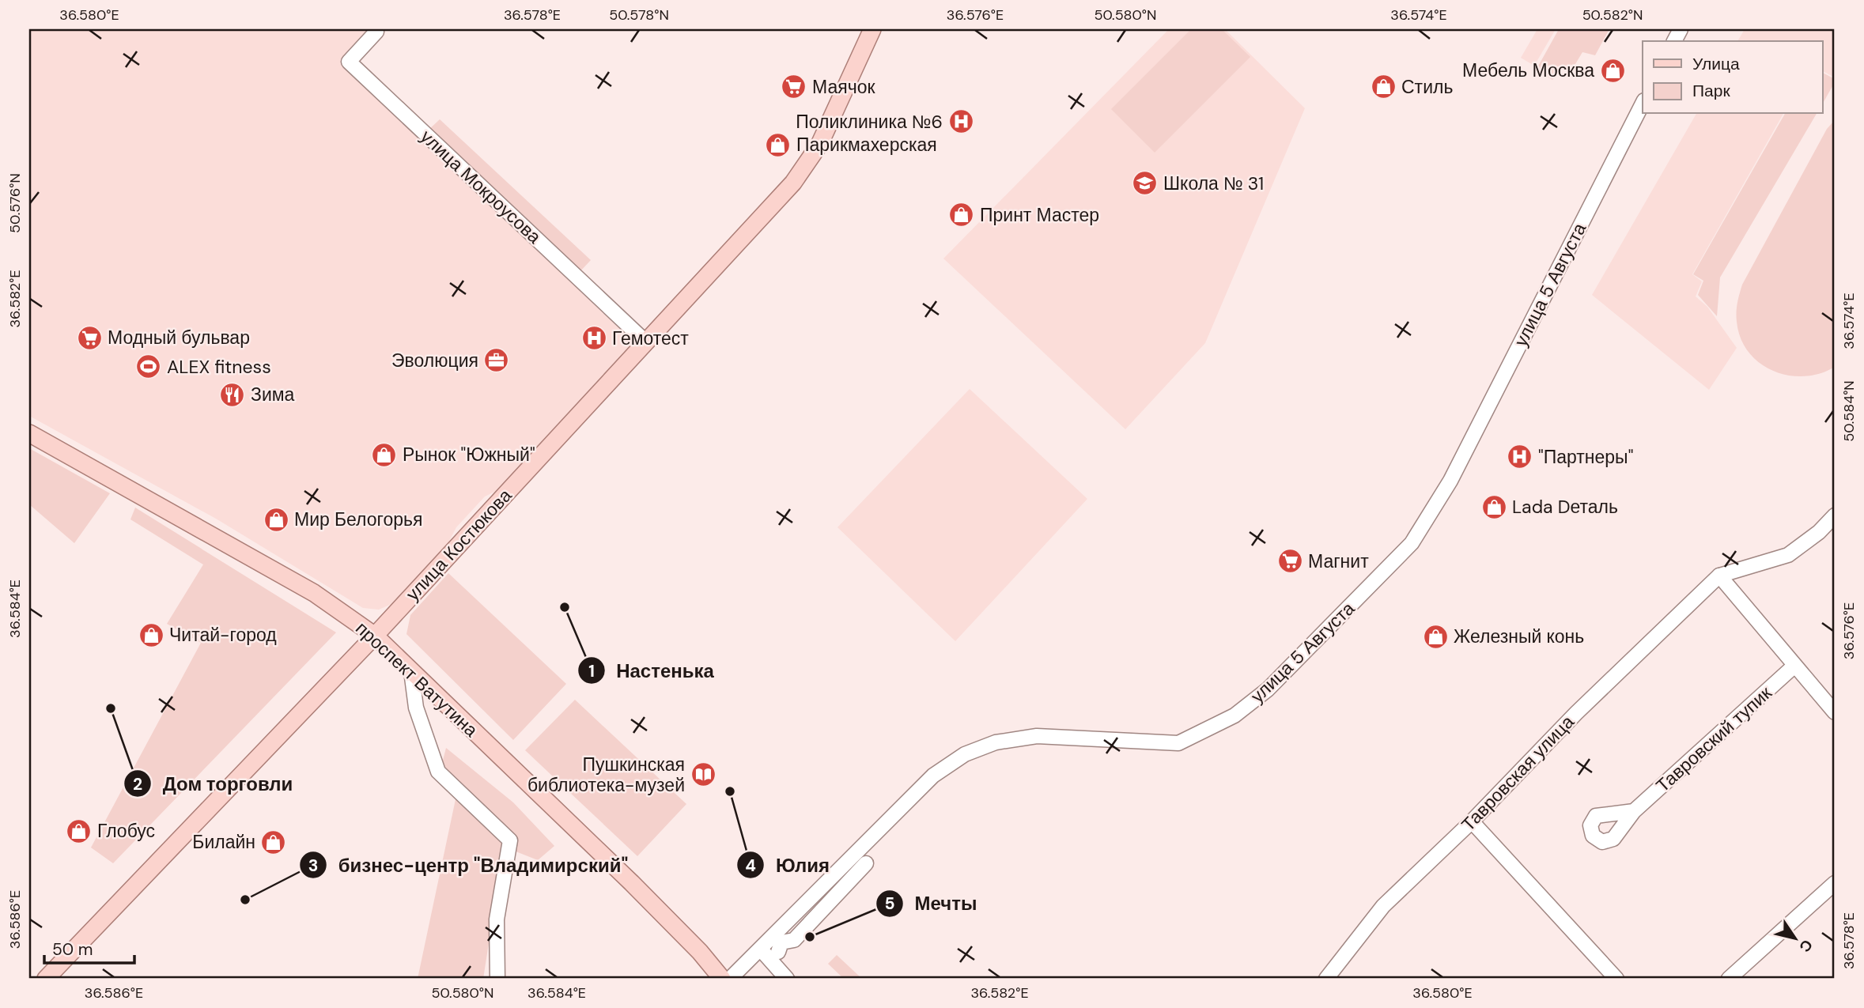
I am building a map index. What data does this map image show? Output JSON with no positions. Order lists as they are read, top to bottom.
{
  "streets": {
    "main road": ["улица Костюкова", "проспект Ватутина"],
    "street": [
      "улица Мокроусова",
      "улица 5 Августа",
      "Тавровский тупик",
      "Тавровская улица"
    ]
  },
  "crossings": [
    ["улица Мокроусова", "улица Костюкова"],
    ["улица Костюкова", "проспект Ватутина"]
  ],
  "places": {
    "shop": [
      "Мебель Москва",
      "Стиль",
      "Парикмахерская",
      "Принт Мастер",
      "Рынок \"Южный\"",
      "Lada Dеталь",
      "Мир Белогорья",
      "Читай-город",
      "Железный конь",
      "Глобус",
      "Билайн"
    ],
    "supermarket": ["Маячок", "Модный бульвар", "Магнит"],
    "hospital": ["Поликлиника №6", "Гемотест", "\"Партнеры\""],
    "school or university": ["Школа № 31"],
    "office": ["Эволюция"],
    "sports": ["ALEX fitness"],
    "restaurant": ["Зима"],
    "other": [
      "Настенька",
      "Дом торговли",
      "Юлия",
      "бизнес-центр \"Владимирский\"",
      "Мечты"
    ],
    "library": ["Пушкинская библиотека-музей"]
  },
  "legend": ["Улица", "Парк"],
  "scale_bar": "50 m",
  "north": "bottom right",
  "coordinates": [
    "36.580°E",
    "36.578°E",
    "50.578°N",
    "36.576°E",
    "50.580°N",
    "36.574°E",
    "50.582°N",
    "50.576°N",
    "36.582°E",
    "50.584°N",
    "36.584°E",
    "36.586°E"
  ]
}
